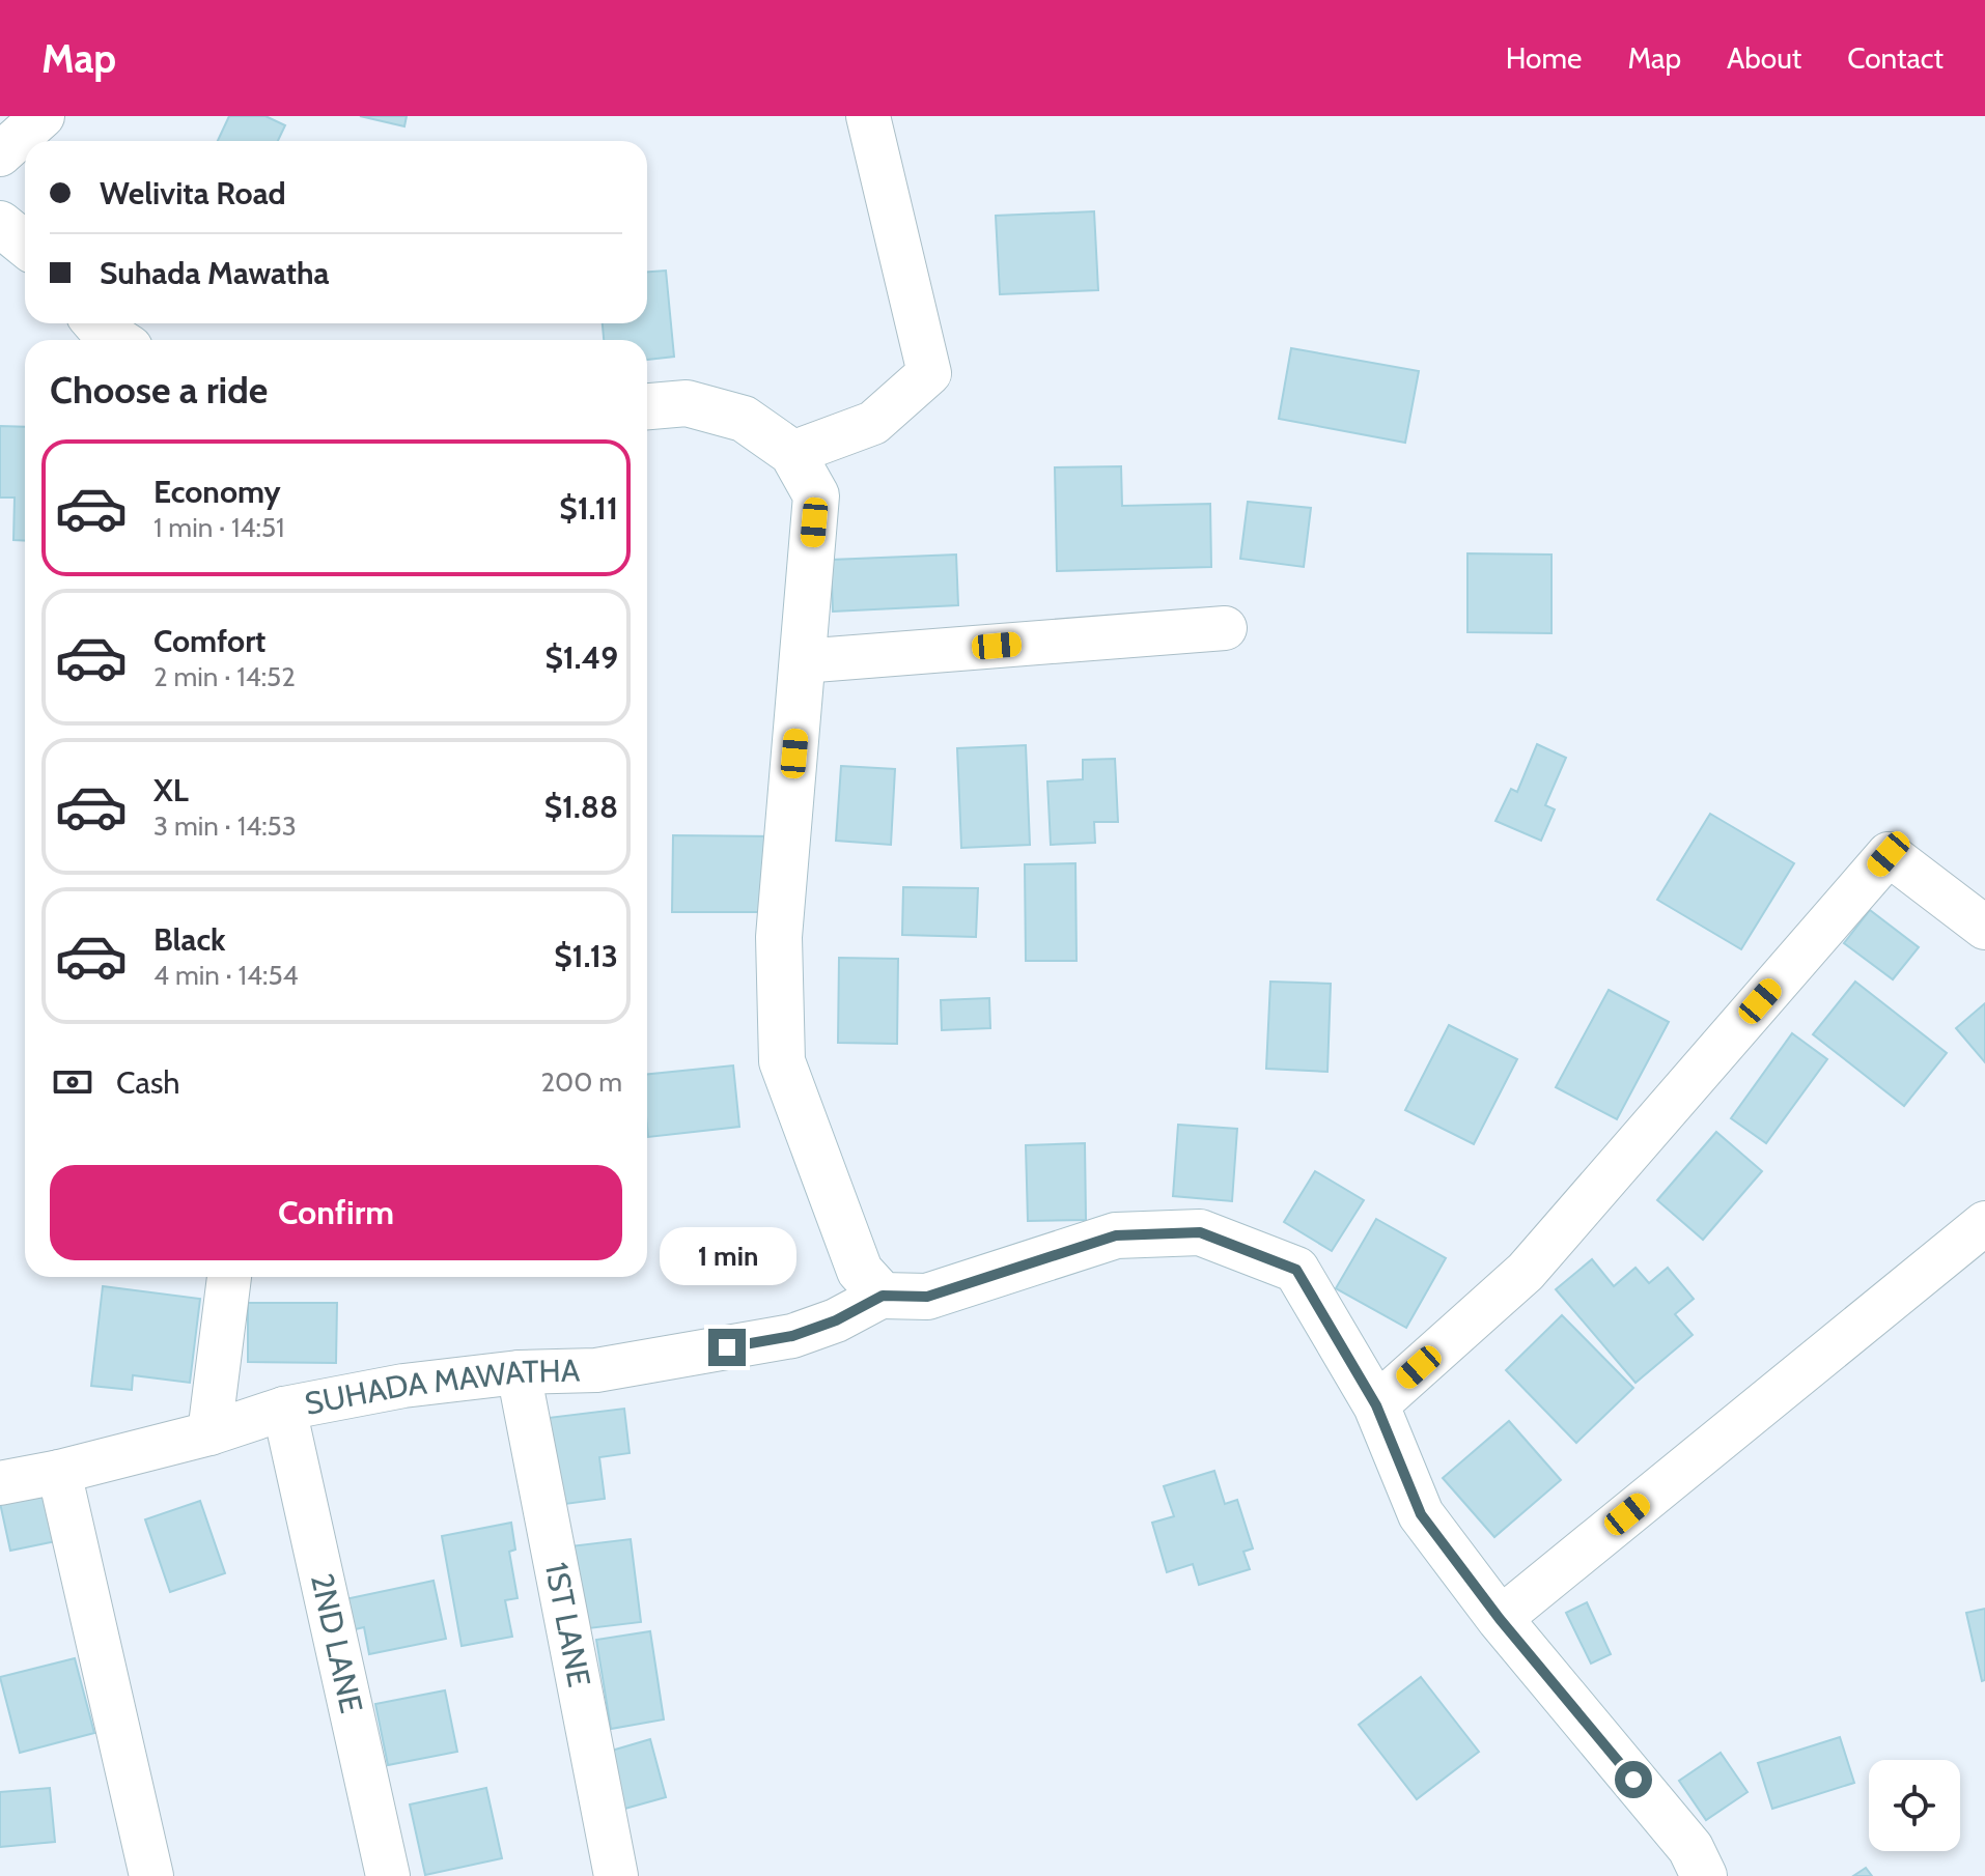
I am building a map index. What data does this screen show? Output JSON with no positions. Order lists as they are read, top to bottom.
{
  "streets": {
    "street": ["SUHADA MAWATHA", "1ST LANE", "2ND LANE"]
  },
  "crossings": [
    ["SUHADA MAWATHA", "1ST LANE"],
    ["SUHADA MAWATHA", "2ND LANE"]
  ],
  "page": {
    "header": "Map",
    "nav": [
      "Home",
      "Map",
      "About",
      "Contact"
    ],
    "banner": ["Welivita Road", "Suhada Mawatha"],
    "heading": "Choose a ride",
    "list": [
      {
        "name": "Economy",
        "note": "1 min · 14:51",
        "value": "$1.11"
      },
      {
        "name": "Comfort",
        "note": "2 min · 14:52",
        "value": "$1.49"
      },
      {
        "name": "XL",
        "note": "3 min · 14:53",
        "value": "$1.88"
      },
      {
        "name": "Black",
        "note": "4 min · 14:54",
        "value": "$1.13"
      }
    ],
    "pay": ["Cash", "200 m"],
    "buttons": "Confirm",
    "bubble": "1 min"
  }
}
